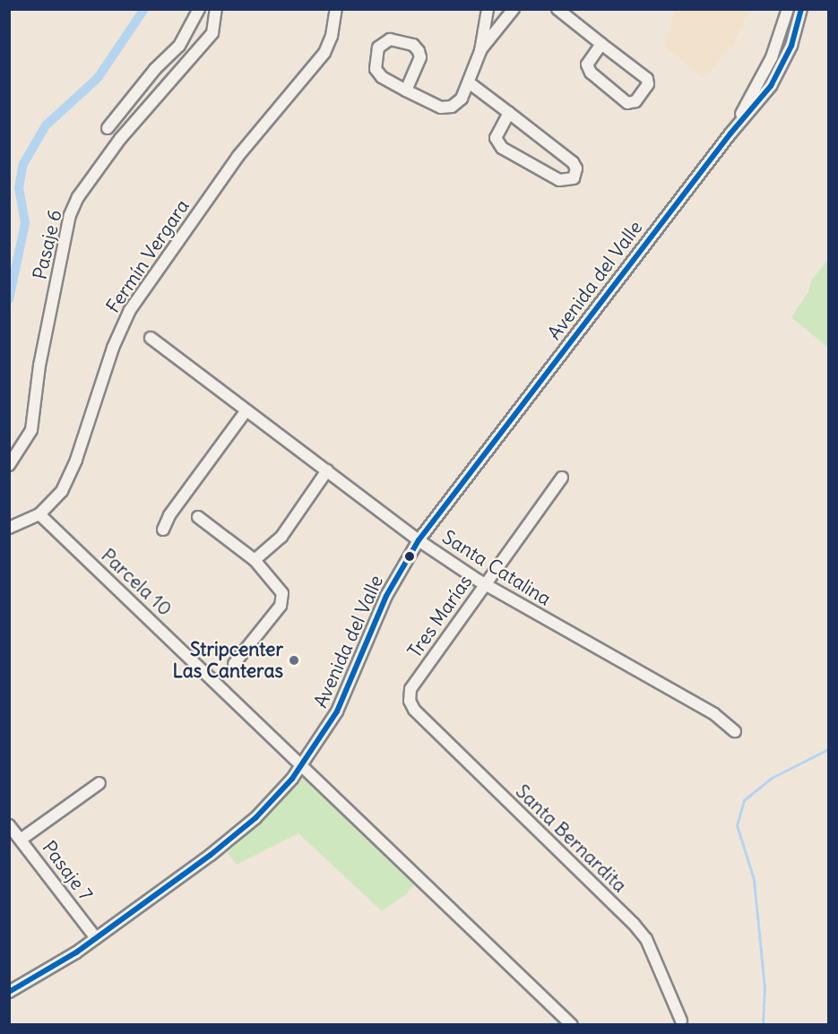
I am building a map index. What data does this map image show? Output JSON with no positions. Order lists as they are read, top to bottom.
{
  "streets": {
    "street": [
      "Pasaje 6",
      "Fermín Vergara",
      "Avenida del Valle",
      "Santa Catalina",
      "Parcela 10",
      "Tres Marías",
      "Santa Bernardita",
      "Pasaje 7"
    ]
  },
  "crossings": [
    ["Fermín Vergara", "Parcela 10"],
    ["Avenida del Valle", "Santa Catalina"],
    ["Avenida del Valle", "Parcela 10"],
    ["Avenida del Valle", "Pasaje 7"],
    ["Santa Catalina", "Tres Marías"],
    ["Tres Marías", "Santa Bernardita"]
  ],
  "places": ["Stripcenter Las Canteras"]
}
